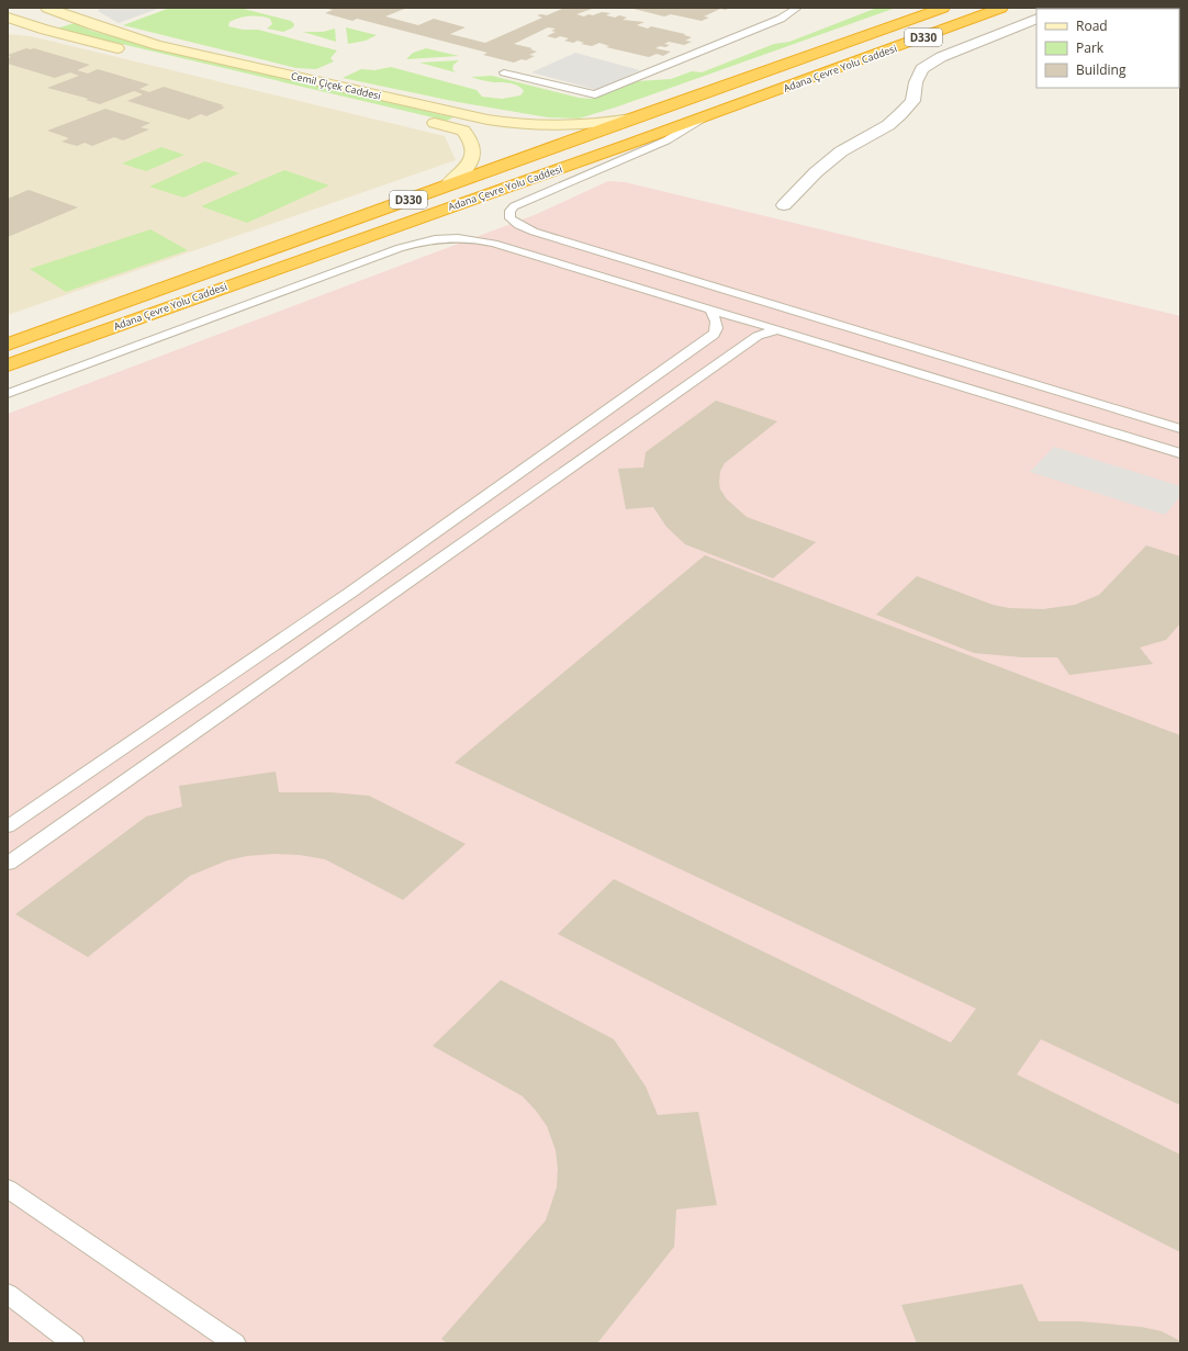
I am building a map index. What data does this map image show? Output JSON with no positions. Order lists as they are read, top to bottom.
{
  "streets": {
    "highway": ["D330", "Adana Çevre Yolu Caddesi"],
    "street": ["Cemil Çiçek Caddesi"]
  },
  "crossings": [
    ["Adana Çevre Yolu Caddesi", "Cemil Çiçek Caddesi"]
  ],
  "legend": ["Road", "Park", "Building"]
}
